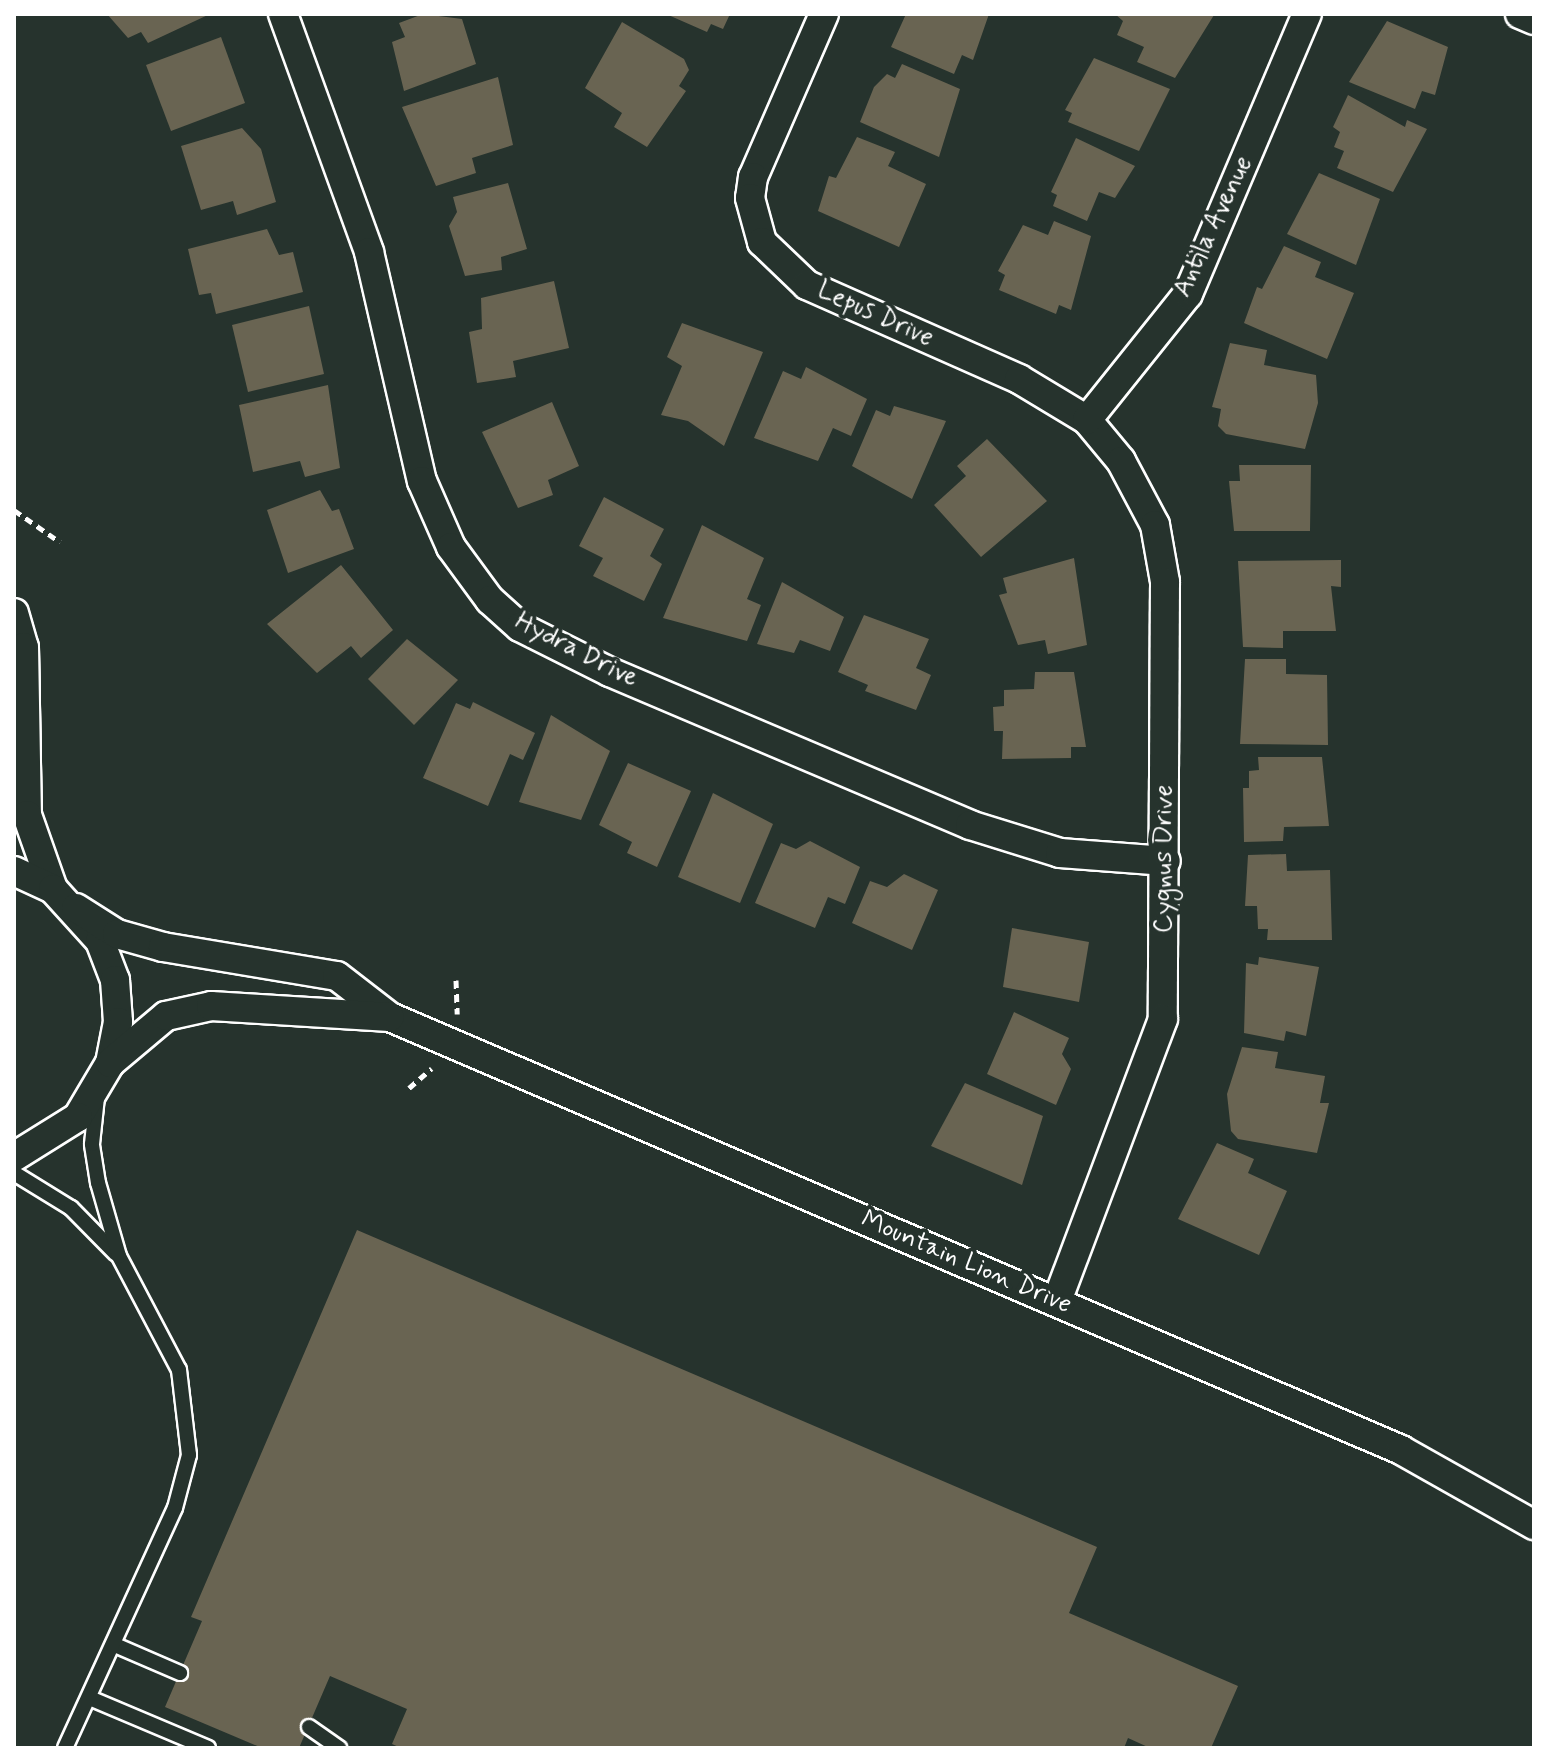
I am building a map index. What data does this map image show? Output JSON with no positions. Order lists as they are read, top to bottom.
{
  "streets": {
    "street": [
      "Antila Avenue",
      "Lepus Drive",
      "Hydra Drive",
      "Cygnus Drive",
      "Mountain Lion Drive"
    ]
  },
  "crossings": [
    ["Antila Avenue", "Lepus Drive"],
    ["Antila Avenue", "Cygnus Drive"],
    ["Lepus Drive", "Cygnus Drive"],
    ["Hydra Drive", "Cygnus Drive"],
    ["Cygnus Drive", "Mountain Lion Drive"]
  ]
}
